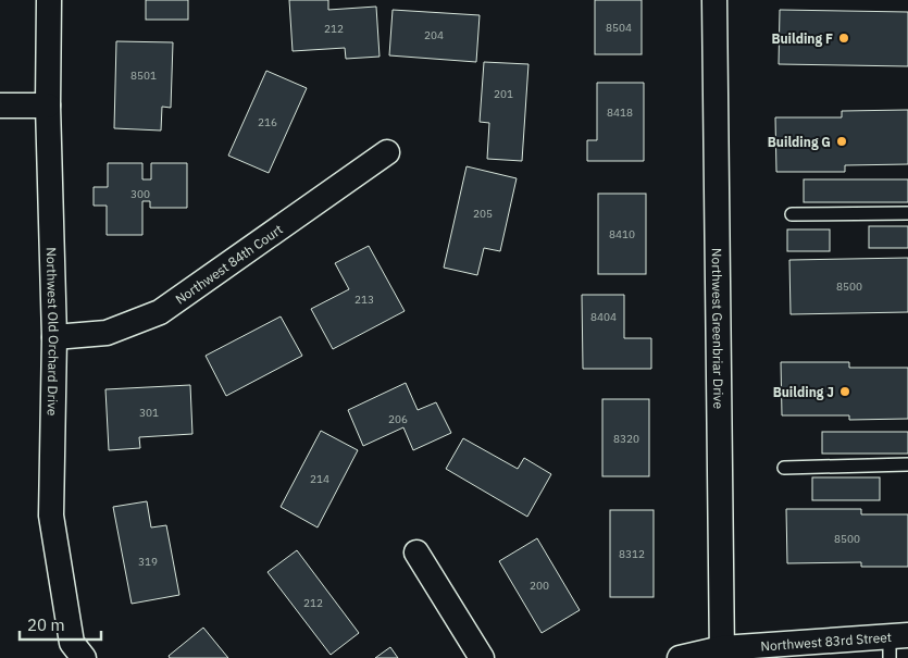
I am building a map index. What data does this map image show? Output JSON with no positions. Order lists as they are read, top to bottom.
{
  "streets": {
    "street": [
      "Northwest 84th Court",
      "Northwest Greenbriar Drive",
      "Northwest Old Orchard Drive",
      "Northwest 83rd Street"
    ]
  },
  "crossings": [
    ["Northwest 84th Court", "Northwest Old Orchard Drive"],
    ["Northwest Greenbriar Drive", "Northwest 83rd Street"]
  ],
  "places": ["Building F", "Building G", "Building J"],
  "house_numbers": [
    "8504",
    "212",
    "204",
    "8501",
    "201",
    "8418",
    "216",
    "300",
    "205",
    "8410",
    "8500",
    "213",
    "8404",
    "301",
    "206",
    "8320",
    "214",
    "8500",
    "8312",
    "319",
    "200",
    "212"
  ],
  "scale_bar": "20 m"
}
